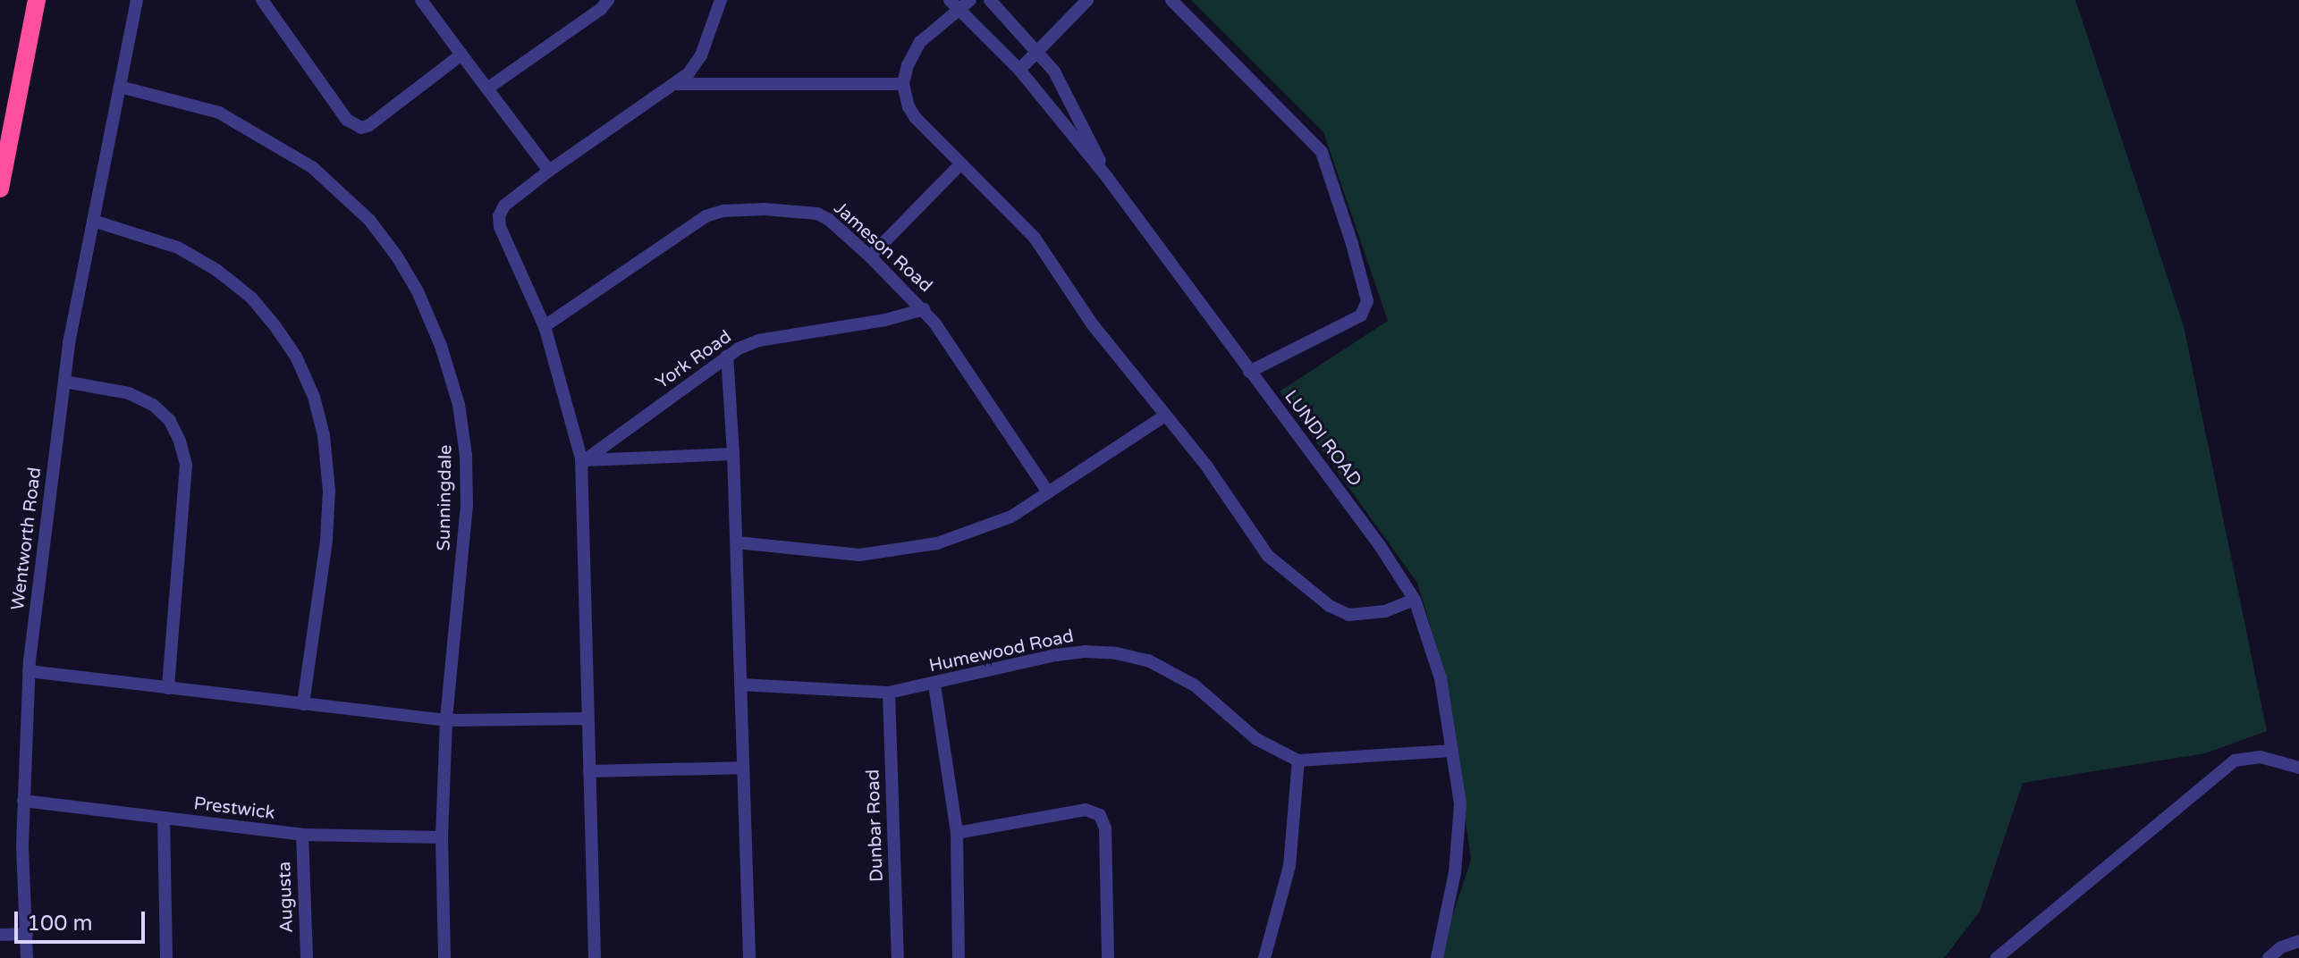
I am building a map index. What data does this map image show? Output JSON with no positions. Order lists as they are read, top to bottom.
{
  "streets": {
    "street": [
      "Jameson Road",
      "York Road",
      "LUNDI ROAD",
      "Sunningdale",
      "Wentworth Road",
      "Humewood Road",
      "Prestwick",
      "Dunbar Road",
      "Augusta"
    ]
  },
  "crossings": [
    ["Jameson Road", "York Road"],
    ["Sunningdale", "Wentworth Road"],
    ["Sunningdale", "Prestwick"],
    ["Wentworth Road", "Prestwick"],
    ["Humewood Road", "Dunbar Road"],
    ["Prestwick", "Augusta"]
  ],
  "scale_bar": "100 m"
}
